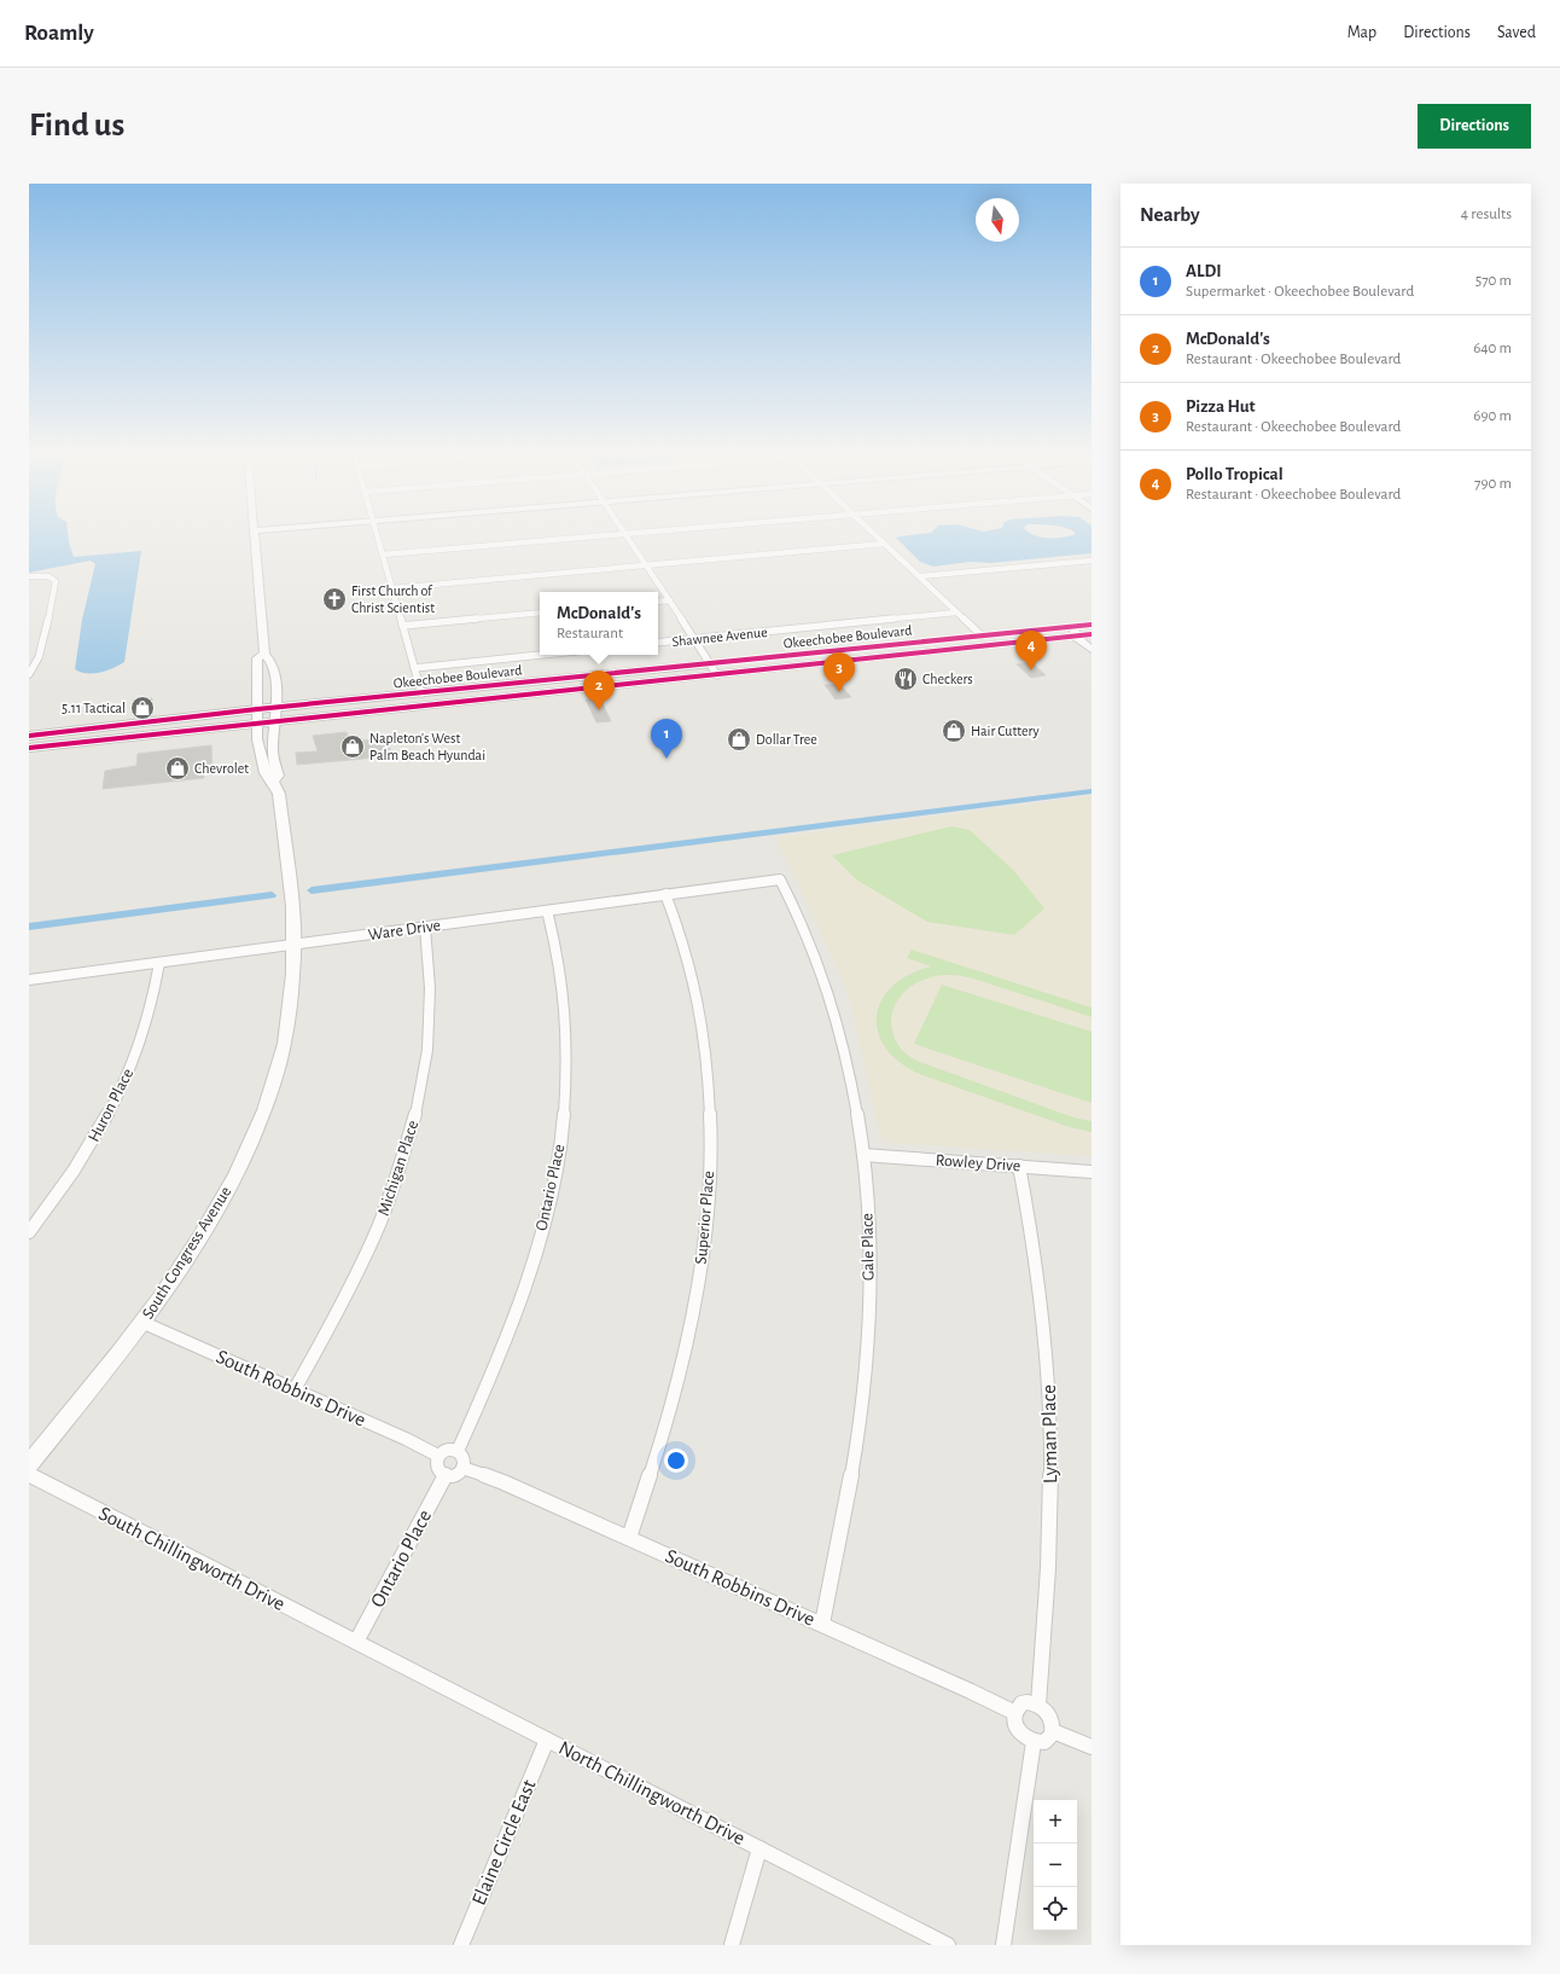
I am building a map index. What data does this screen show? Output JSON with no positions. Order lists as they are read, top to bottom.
{
  "streets": {
    "main road": ["Okeechobee Boulevard"],
    "street": [
      "Shawnee Avenue",
      "Ware Drive",
      "Huron Place",
      "Rowley Drive",
      "Michigan Place",
      "Ontario Place",
      "Superior Place",
      "Gale Place",
      "South Congress Avenue",
      "South Robbins Drive",
      "Lyman Place",
      "South Chillingworth Drive",
      "North Chillingworth Drive",
      "Elaine Circle East"
    ]
  },
  "crossings": [
    ["Okeechobee Boulevard", "South Congress Avenue"],
    ["Ware Drive", "Huron Place"],
    ["Ware Drive", "Michigan Place"],
    ["Ware Drive", "Ontario Place"],
    ["Ware Drive", "Superior Place"],
    ["Ware Drive", "Gale Place"],
    ["Ware Drive", "South Congress Avenue"],
    ["Rowley Drive", "Gale Place"],
    ["Rowley Drive", "Lyman Place"],
    ["Michigan Place", "South Robbins Drive"],
    ["Ontario Place", "South Robbins Drive"],
    ["Ontario Place", "South Chillingworth Drive"],
    ["Ontario Place", "North Chillingworth Drive"],
    ["Superior Place", "South Robbins Drive"],
    ["Gale Place", "South Robbins Drive"],
    ["South Congress Avenue", "South Robbins Drive"],
    ["South Robbins Drive", "Lyman Place"],
    ["South Chillingworth Drive", "North Chillingworth Drive"],
    ["North Chillingworth Drive", "Elaine Circle East"]
  ],
  "places": {
    "church": ["First Church of Christ Scientist"],
    "restaurant": ["Checkers"],
    "shop": [
      "5.11 Tactical",
      "Hair Cuttery",
      "Dollar Tree",
      "Napleton's West Palm Beach Hyundai",
      "Chevrolet"
    ]
  },
  "north": "bottom",
  "page": {
    "header": "Roamly",
    "nav": ["Map", "Directions", "Saved"],
    "buttons": "Directions",
    "title": "Find us",
    "heading": ["Nearby", "4 results"],
    "list": [
      {
        "mark": "1",
        "name": "ALDI",
        "note": "Supermarket · Okeechobee Boulevard",
        "value": "570 m"
      },
      {
        "mark": "2",
        "name": "McDonald's",
        "note": "Restaurant · Okeechobee Boulevard",
        "value": "640 m"
      },
      {
        "mark": "3",
        "name": "Pizza Hut",
        "note": "Restaurant · Okeechobee Boulevard",
        "value": "690 m"
      },
      {
        "mark": "4",
        "name": "Pollo Tropical",
        "note": "Restaurant · Okeechobee Boulevard",
        "value": "790 m"
      }
    ],
    "popup": ["McDonald's", "Restaurant"],
    "pins": [
      "4",
      "3",
      "2",
      "1"
    ],
    "map_buttons": ["+", "−"]
  }
}
